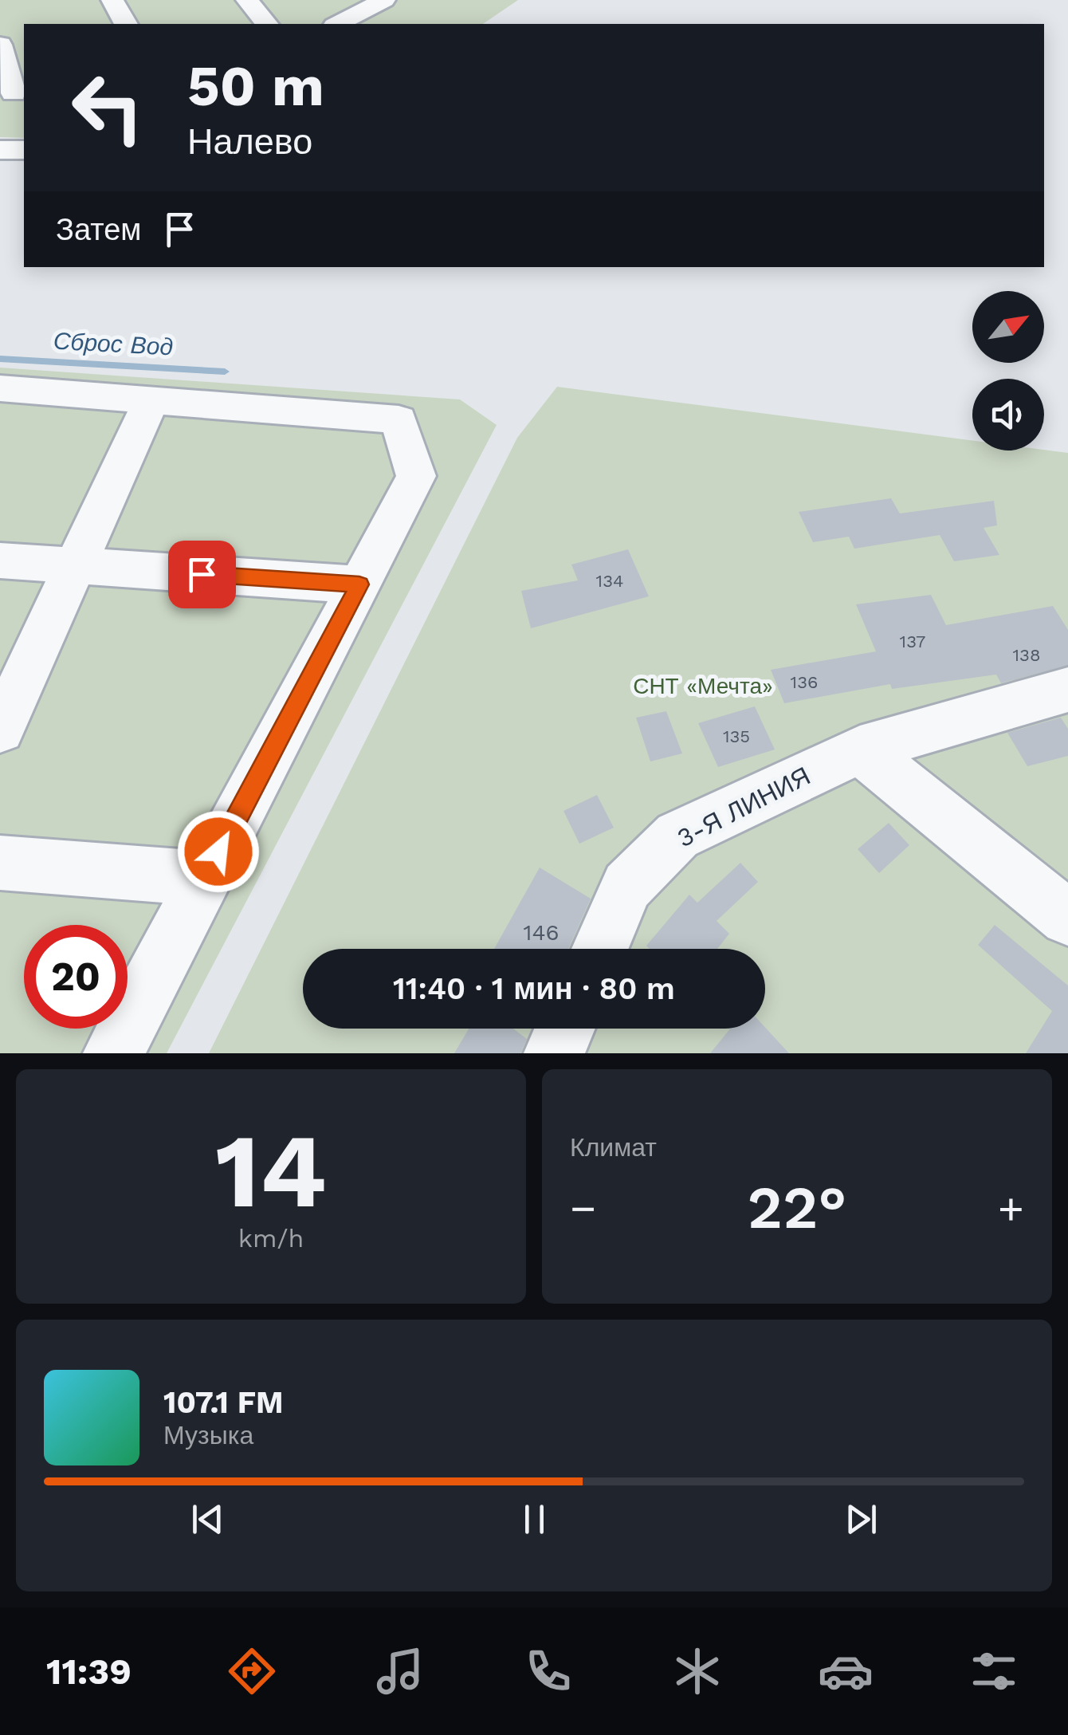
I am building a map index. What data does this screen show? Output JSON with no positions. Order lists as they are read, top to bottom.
{
  "streets": {
    "street": ["3-Я ЛИНИЯ"]
  },
  "water": ["Сброс Вод"],
  "parks": ["СНТ «Мечта»"],
  "house_numbers": [
    "134",
    "137",
    "138",
    "136",
    "135",
    "146"
  ],
  "north": "top right",
  "page": {
    "turn": ["50 m", "Налево"],
    "then": "Затем",
    "limit": "20",
    "trip": "11:40 · 1 мин · 80 m",
    "tile": [
      ["14", "km/h"],
      "Климат"
    ],
    "heat": ["−", "22°", "+"],
    "song": ["107.1 FM", "Музыка"],
    "tabs": "11:39"
  }
}
